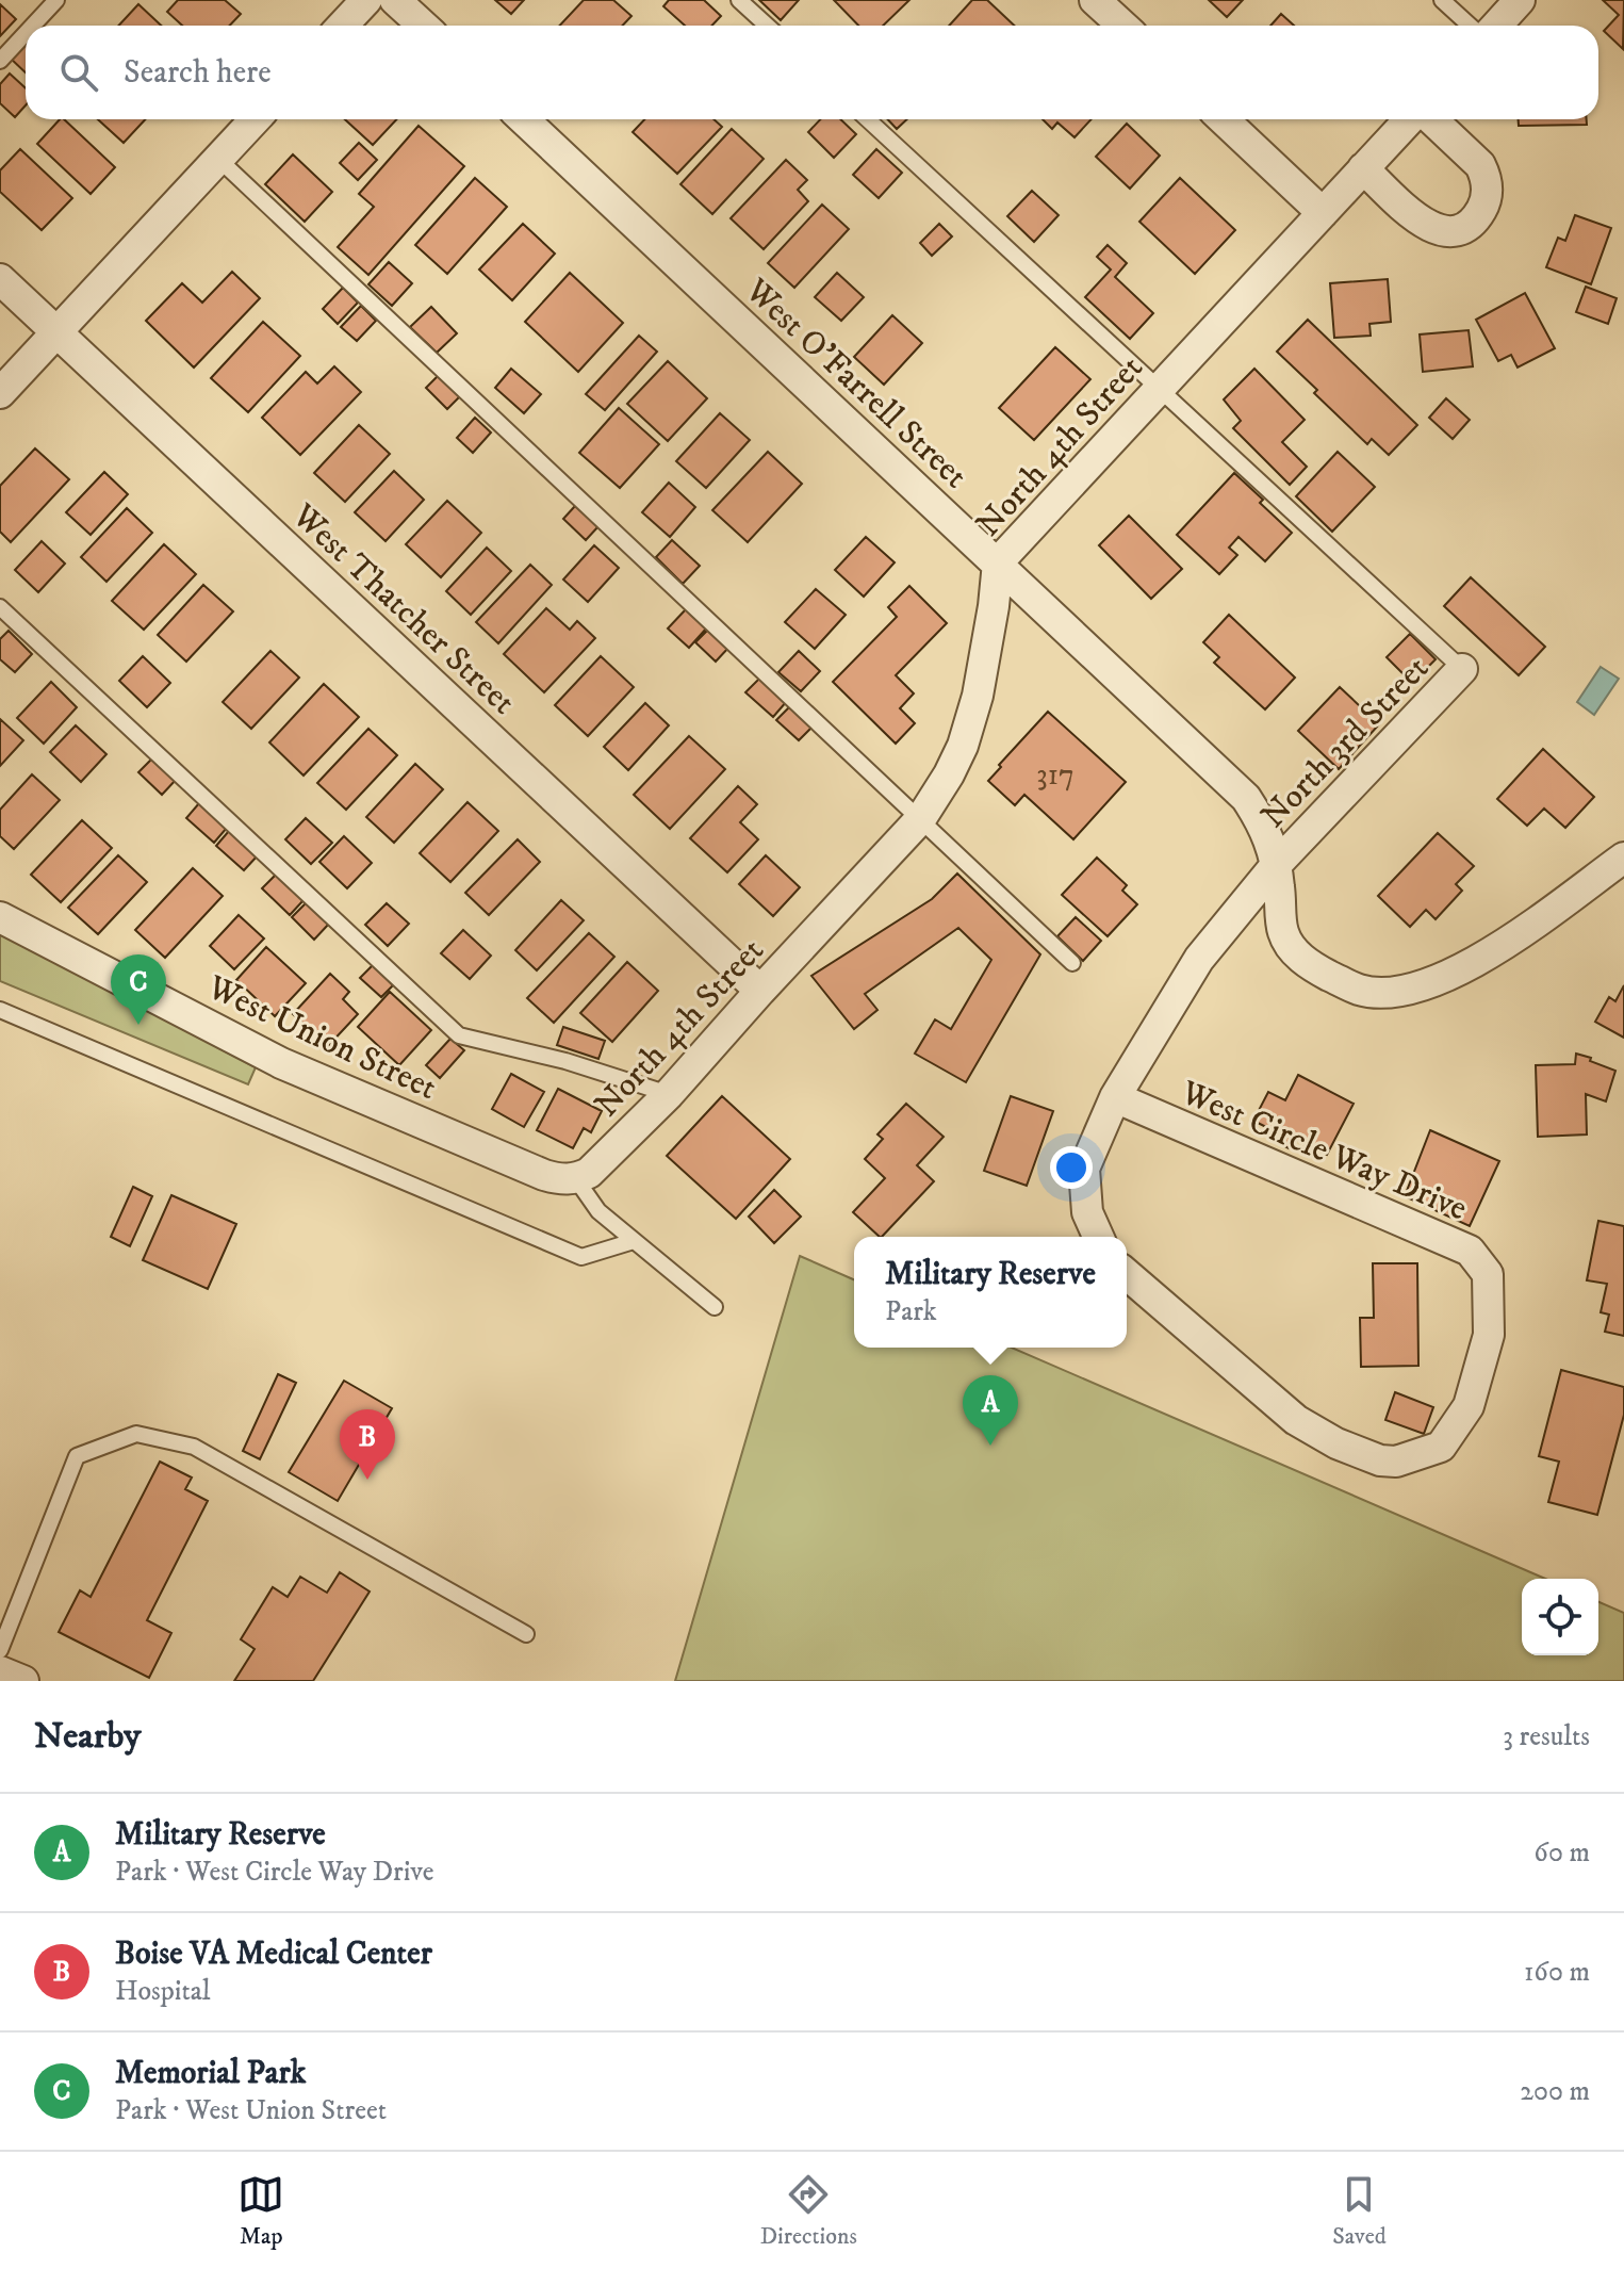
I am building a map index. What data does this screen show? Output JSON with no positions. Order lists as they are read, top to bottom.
{
  "streets": {
    "street": [
      "West O'Farrell Street",
      "North 4th Street",
      "West Thatcher Street",
      "North 3rd Street",
      "West Union Street",
      "West Circle Way Drive"
    ]
  },
  "crossings": [
    ["West O'Farrell Street", "North 4th Street"],
    ["West O'Farrell Street", "North 3rd Street"],
    ["North 4th Street", "West Thatcher Street"],
    ["North 4th Street", "West Union Street"]
  ],
  "house_numbers": ["317"],
  "page": {
    "search": "Search here",
    "pins": ["C", "A", "B"],
    "popup": ["Military Reserve", "Park"],
    "heading": ["Nearby", "3 results"],
    "list": [
      {
        "mark": "A",
        "name": "Military Reserve",
        "note": "Park · West Circle Way Drive",
        "value": "60 m"
      },
      {
        "mark": "B",
        "name": "Boise VA Medical Center",
        "note": "Hospital",
        "value": "160 m"
      },
      {
        "mark": "C",
        "name": "Memorial Park",
        "note": "Park · West Union Street",
        "value": "200 m"
      }
    ],
    "nav": ["Map", "Directions", "Saved"]
  }
}
